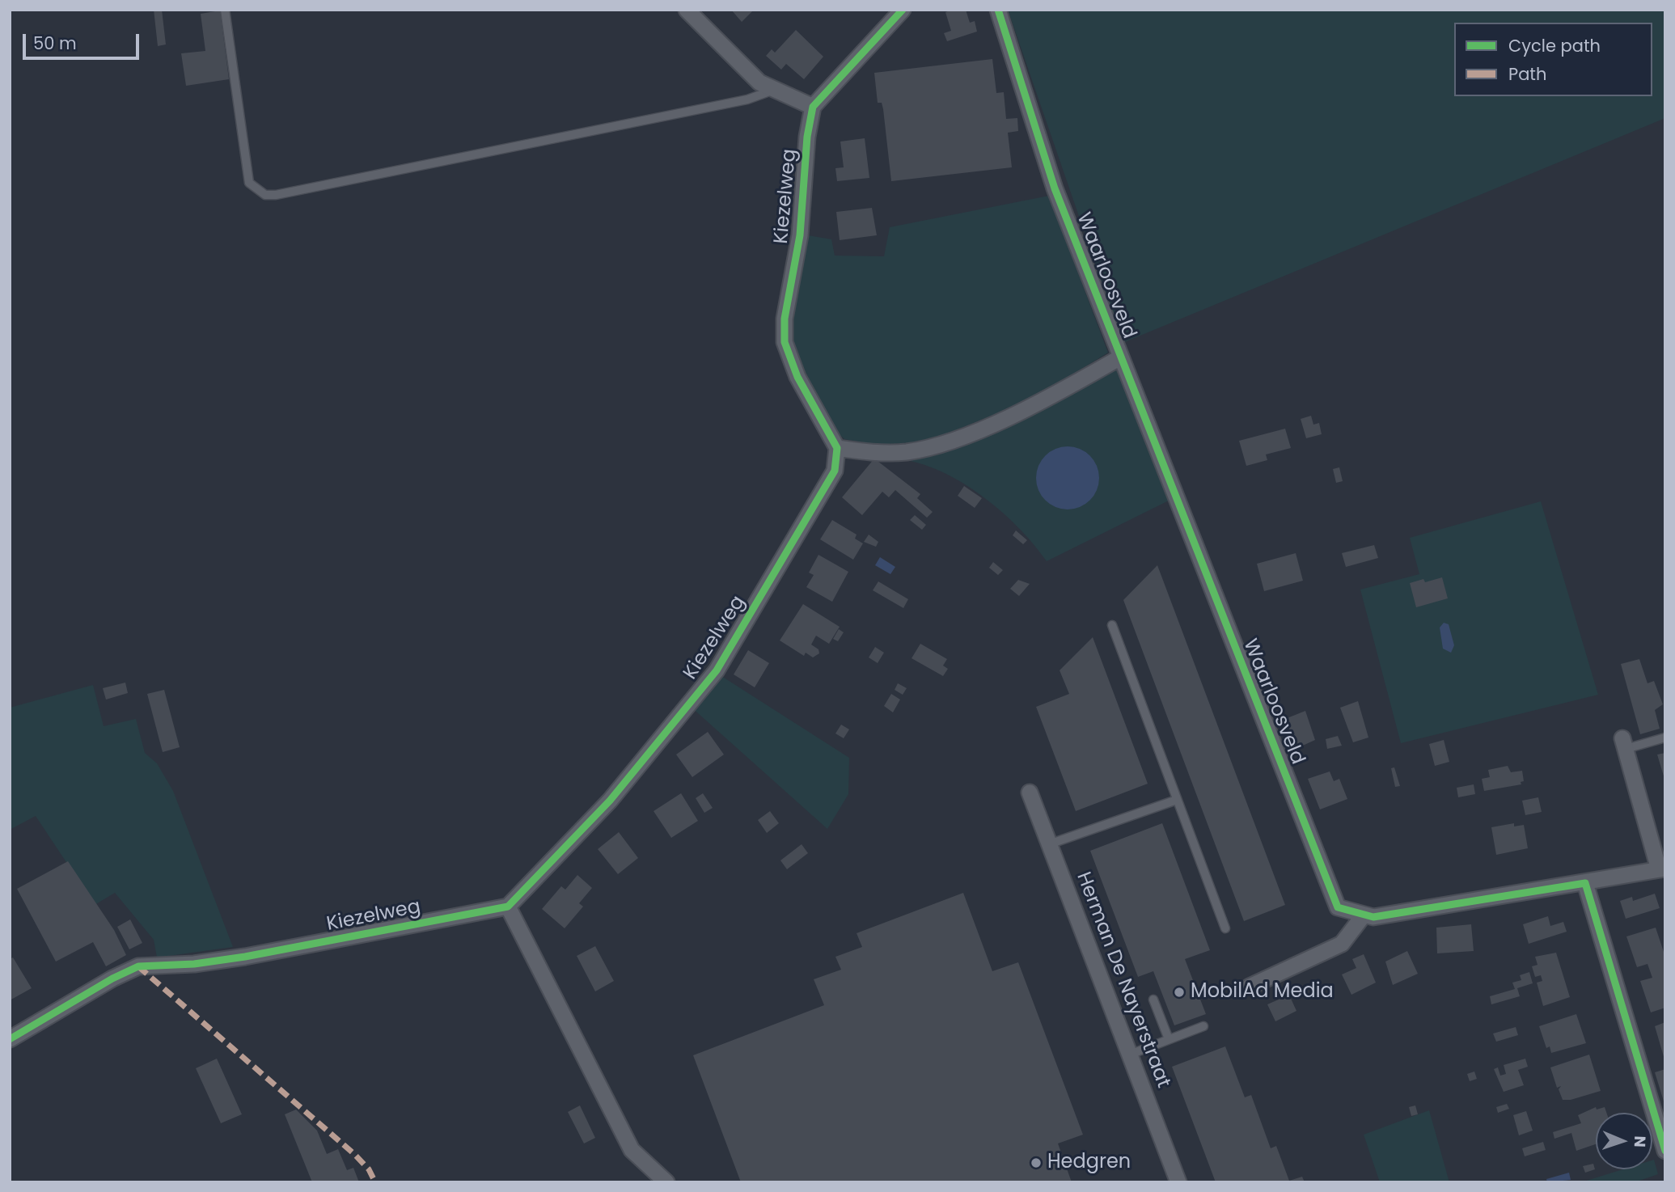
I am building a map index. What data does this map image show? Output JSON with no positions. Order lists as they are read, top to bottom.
{
  "streets": {
    "street": ["Kiezelweg", "Waarloosveld", "Herman De Nayerstraat"]
  },
  "crossings": [
    ["Kiezelweg", "Waarloosveld"]
  ],
  "places": ["MobilAd Media", "Hedgren"],
  "legend": ["Cycle path", "Path"],
  "scale_bar": "50 m",
  "north": "right"
}
